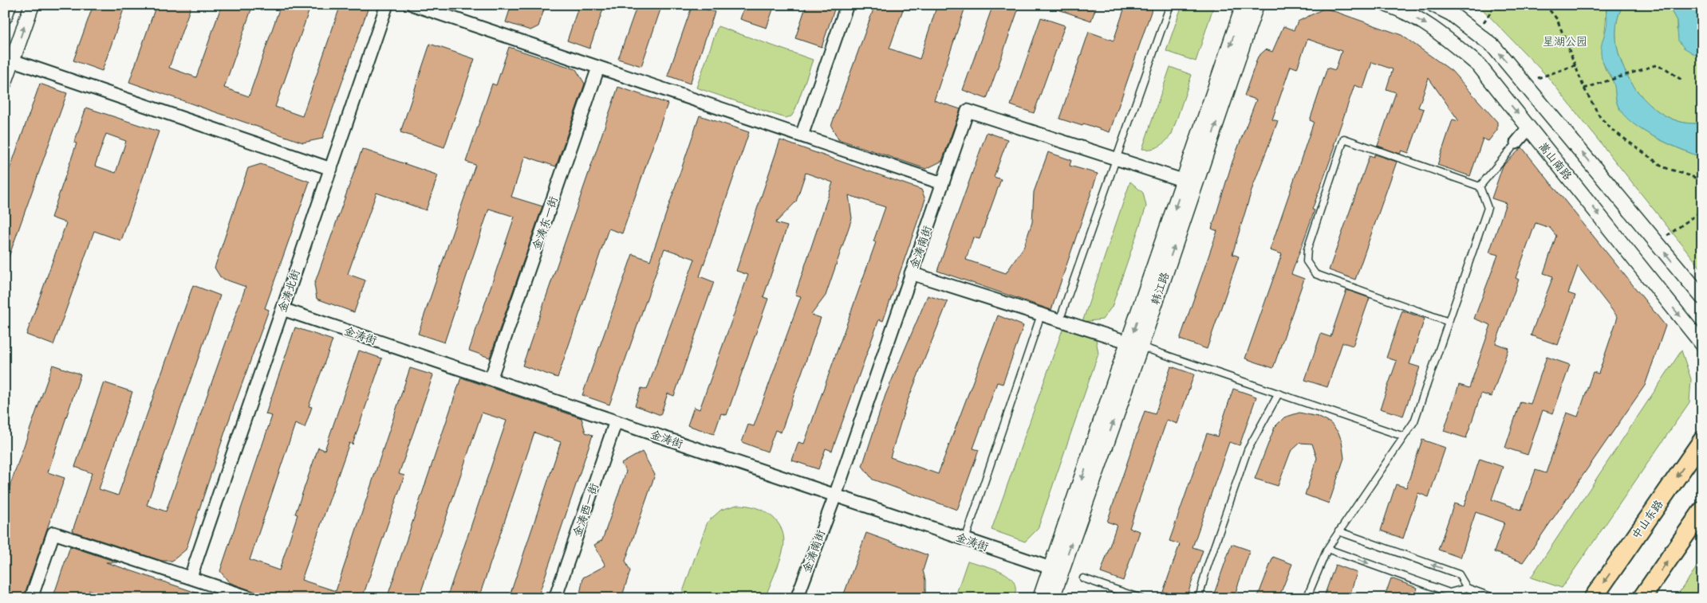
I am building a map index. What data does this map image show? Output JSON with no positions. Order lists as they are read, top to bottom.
{
  "streets": {
    "main road": ["中山东路"],
    "street": [
      "嵩山南路",
      "金涛东一街",
      "金涛南街",
      "韩江路",
      "金涛北街",
      "金涛街",
      "金涛西一街"
    ]
  },
  "crossings": [
    ["金涛东一街", "金涛街"],
    ["金涛南街", "韩江路"],
    ["金涛南街", "金涛街"],
    ["韩江路", "金涛街"],
    ["金涛北街", "金涛街"],
    ["金涛街", "金涛西一街"]
  ],
  "parks": ["星湖公园"]
}
